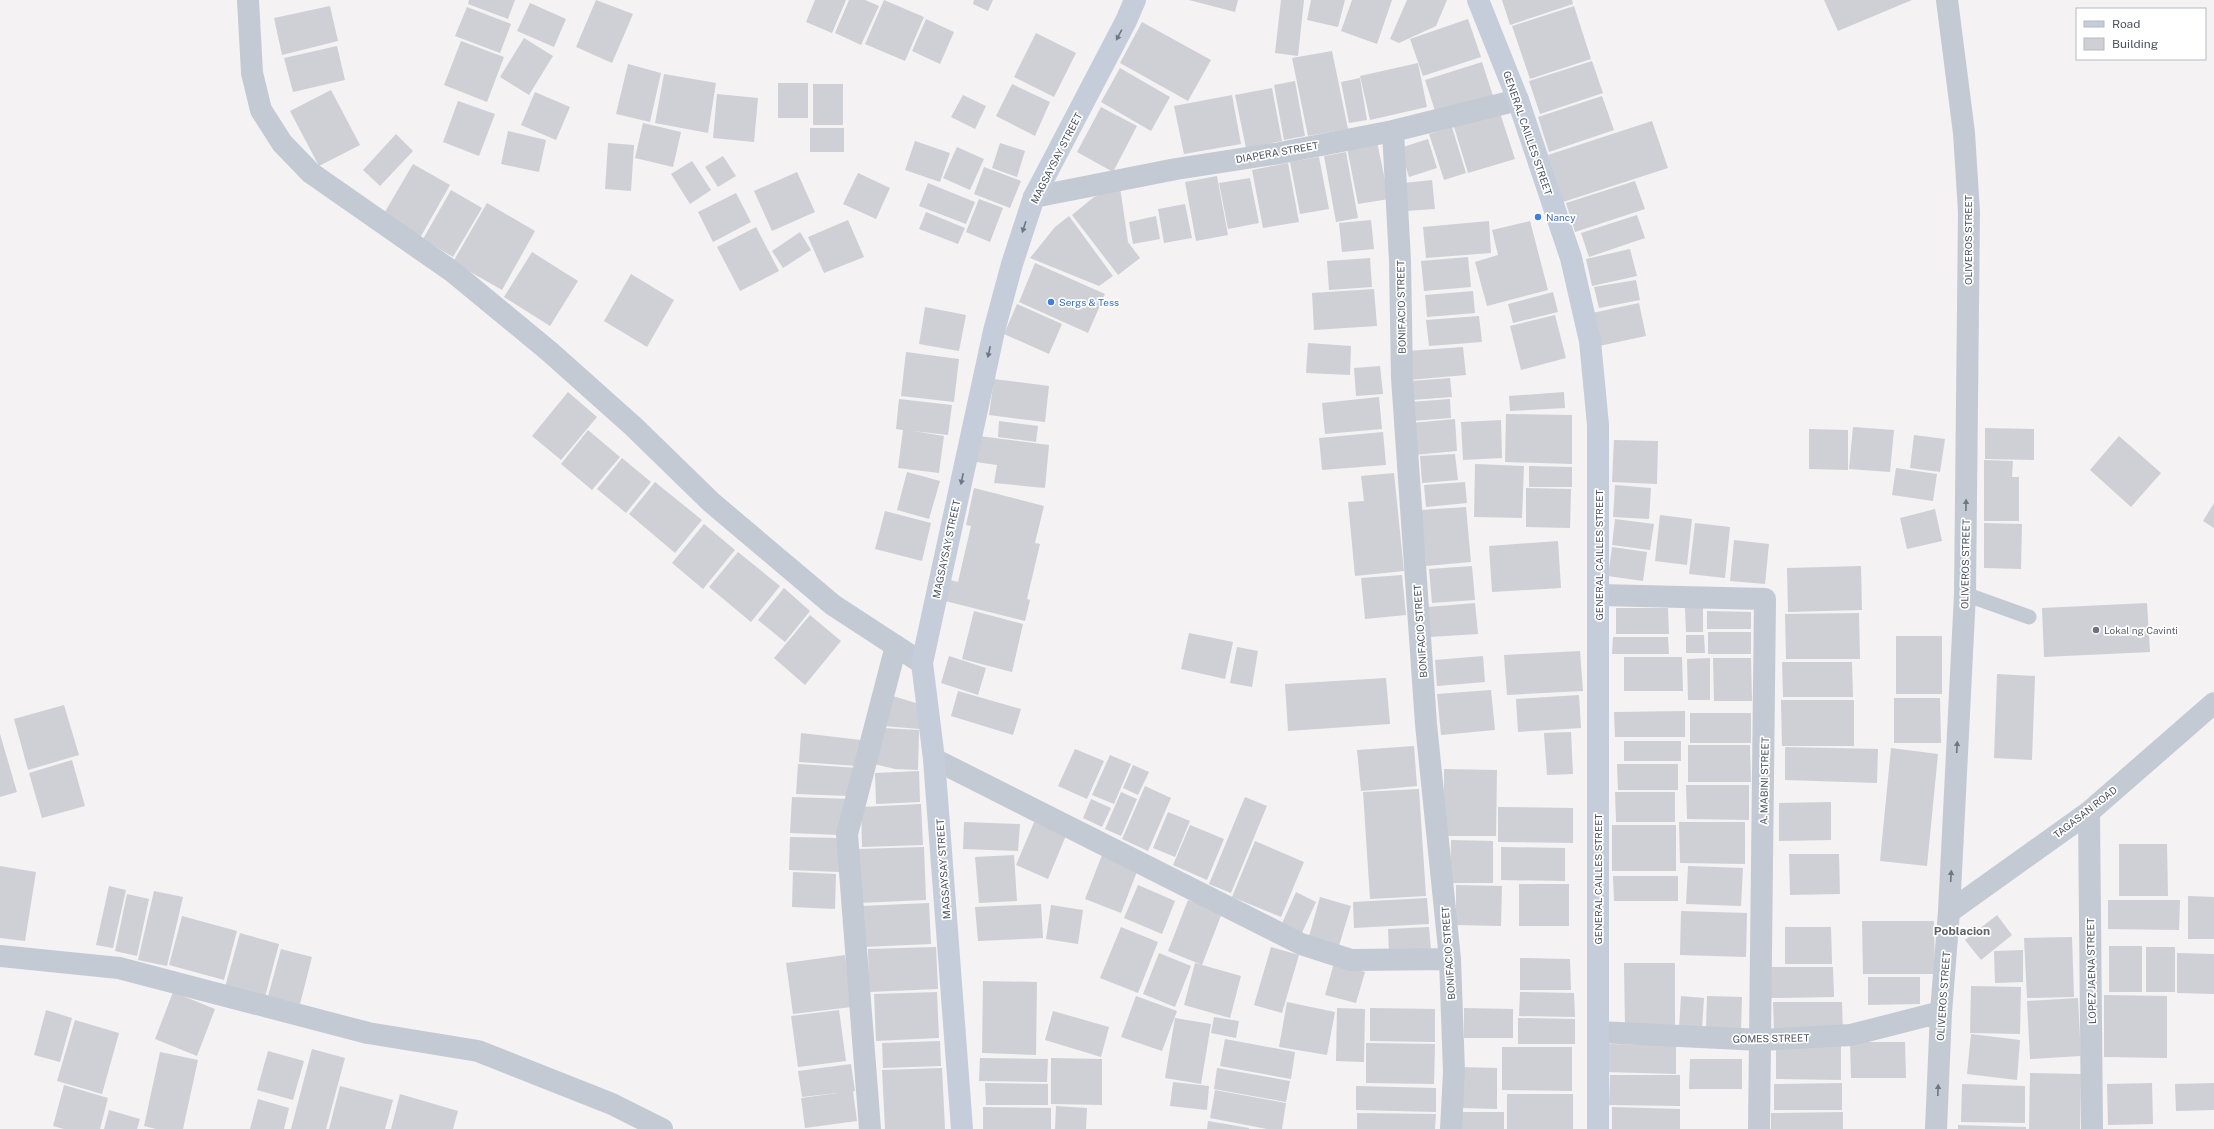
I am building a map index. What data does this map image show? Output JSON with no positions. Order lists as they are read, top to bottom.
{
  "streets": {
    "street": [
      "GENERAL CAILLES STREET",
      "DIAPERA STREET",
      "MAGSAYSAY STREET",
      "OLIVEROS STREET",
      "BONIFACIO STREET",
      "A. MABINI STREET",
      "TAGASAN ROAD",
      "LOPEZ JAENA STREET",
      "GOMES STREET"
    ]
  },
  "crossings": [
    ["GENERAL CAILLES STREET", "DIAPERA STREET"],
    ["GENERAL CAILLES STREET", "A. MABINI STREET"],
    ["GENERAL CAILLES STREET", "GOMES STREET"],
    ["DIAPERA STREET", "MAGSAYSAY STREET"],
    ["DIAPERA STREET", "BONIFACIO STREET"],
    ["OLIVEROS STREET", "TAGASAN ROAD"],
    ["OLIVEROS STREET", "GOMES STREET"],
    ["A. MABINI STREET", "GOMES STREET"],
    ["TAGASAN ROAD", "LOPEZ JAENA STREET"]
  ],
  "one_way": ["MAGSAYSAY STREET", "OLIVEROS STREET"],
  "districts": ["Poblacion"],
  "places": ["Nancy", "Sergs & Tess", "Lokal ng Cavinti"],
  "legend": ["Road", "Building"]
}
